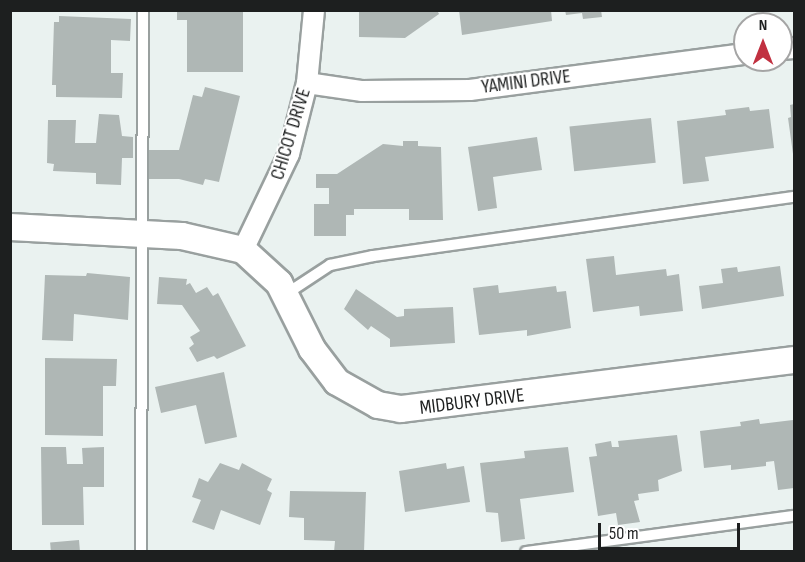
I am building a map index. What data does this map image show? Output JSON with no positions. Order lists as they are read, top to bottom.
{
  "streets": {
    "street": ["YAMINI DRIVE", "CHICOT DRIVE", "MIDBURY DRIVE"]
  },
  "crossings": [
    ["YAMINI DRIVE", "CHICOT DRIVE"],
    ["CHICOT DRIVE", "MIDBURY DRIVE"]
  ],
  "scale_bar": "50 m",
  "north": "top"
}
